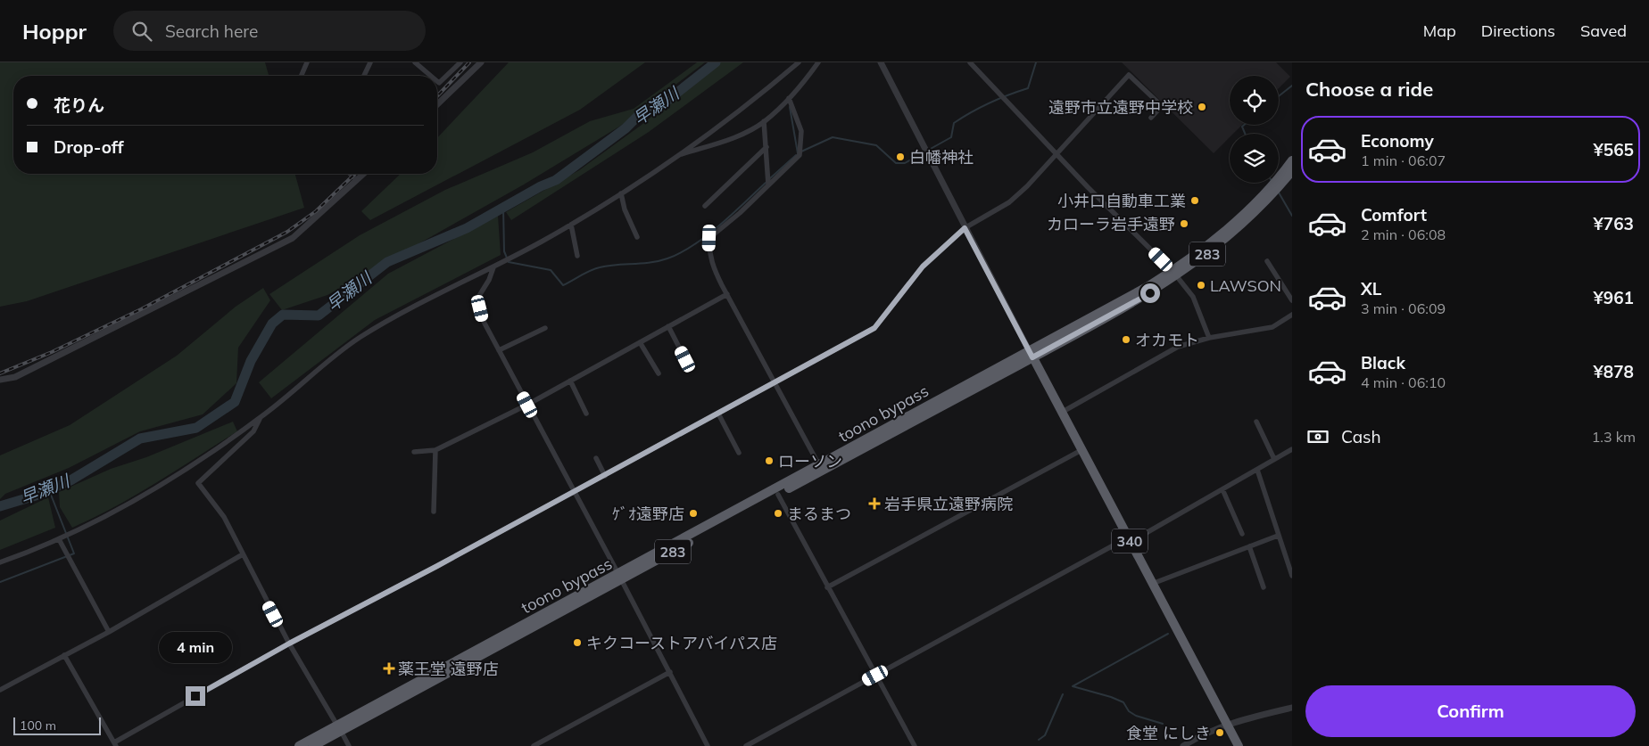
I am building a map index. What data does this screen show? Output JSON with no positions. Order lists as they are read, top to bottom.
{
  "streets": {
    "highway": ["283", "toono bypass", "340"]
  },
  "crossings": [
    ["toono bypass", "340"]
  ],
  "water": ["早瀬川"],
  "places": {
    "other": [
      "遠野市立遠野中学校",
      "白幡神社",
      "小井口自動車工業",
      "カローラ岩手遠野",
      "LAWSON",
      "オカモト",
      "ローソン",
      "ｹﾞｵ遠野店",
      "まるまつ",
      "キクコーストアバイパス店",
      "食堂 にしき"
    ],
    "health": ["岩手県立遠野病院", "薬王堂 遠野店"]
  },
  "scale_bar": "100 m",
  "page": {
    "header": "Hoppr",
    "search": "Search here",
    "nav": ["Map", "Directions", "Saved"],
    "heading": "Choose a ride",
    "banner": ["花りん", "Drop-off"],
    "list": [
      {
        "name": "Economy",
        "note": "1 min · 06:07",
        "value": "¥565"
      },
      {
        "name": "Comfort",
        "note": "2 min · 06:08",
        "value": "¥763"
      },
      {
        "name": "XL",
        "note": "3 min · 06:09",
        "value": "¥961"
      },
      {
        "name": "Black",
        "note": "4 min · 06:10",
        "value": "¥878"
      }
    ],
    "pay": ["Cash", "1.3 km"],
    "bubble": "4 min",
    "buttons": "Confirm",
    "scale": "100 m"
  }
}
